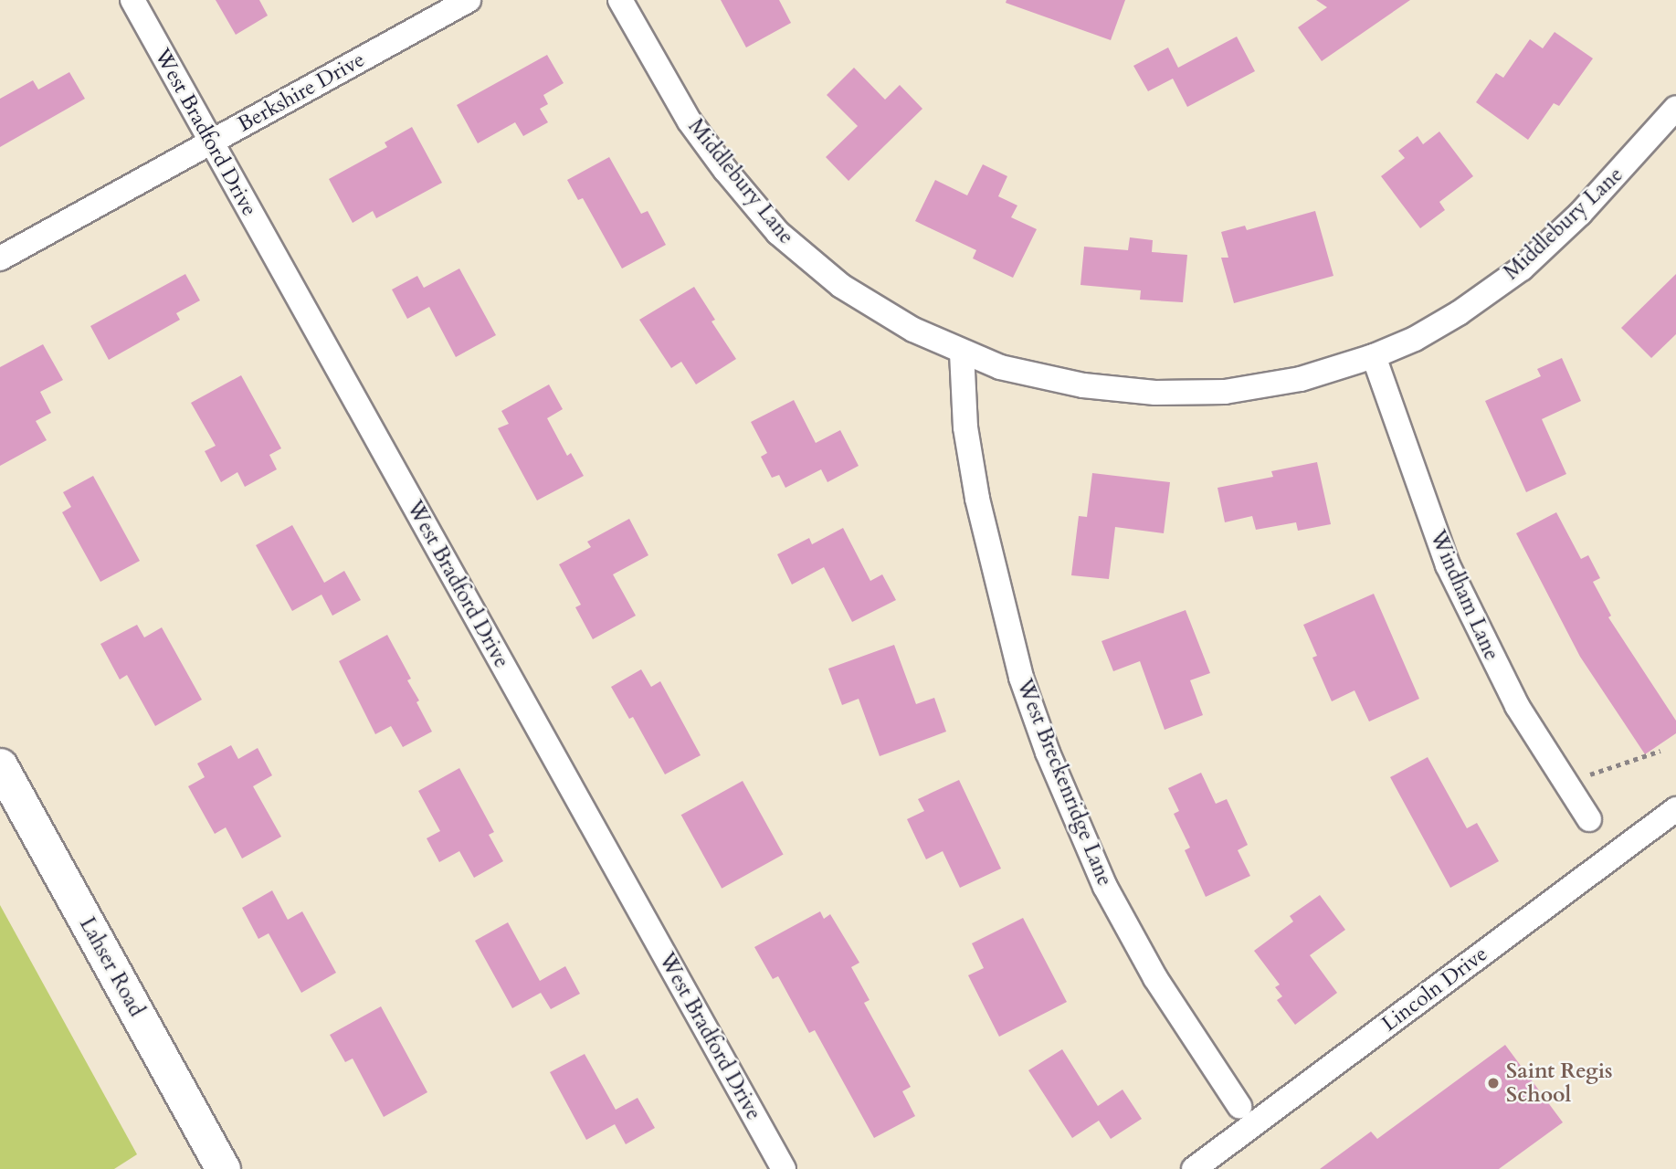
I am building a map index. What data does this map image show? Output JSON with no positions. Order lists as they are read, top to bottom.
{
  "streets": {
    "street": [
      "Berkshire Drive",
      "West Bradford Drive",
      "Middlebury Lane",
      "Windham Lane",
      "West Breckenridge Lane",
      "Lahser Road",
      "Lincoln Drive"
    ]
  },
  "crossings": [
    ["Berkshire Drive", "West Bradford Drive"],
    ["Middlebury Lane", "Windham Lane"],
    ["Middlebury Lane", "West Breckenridge Lane"]
  ],
  "places": ["Saint Regis School"]
}
